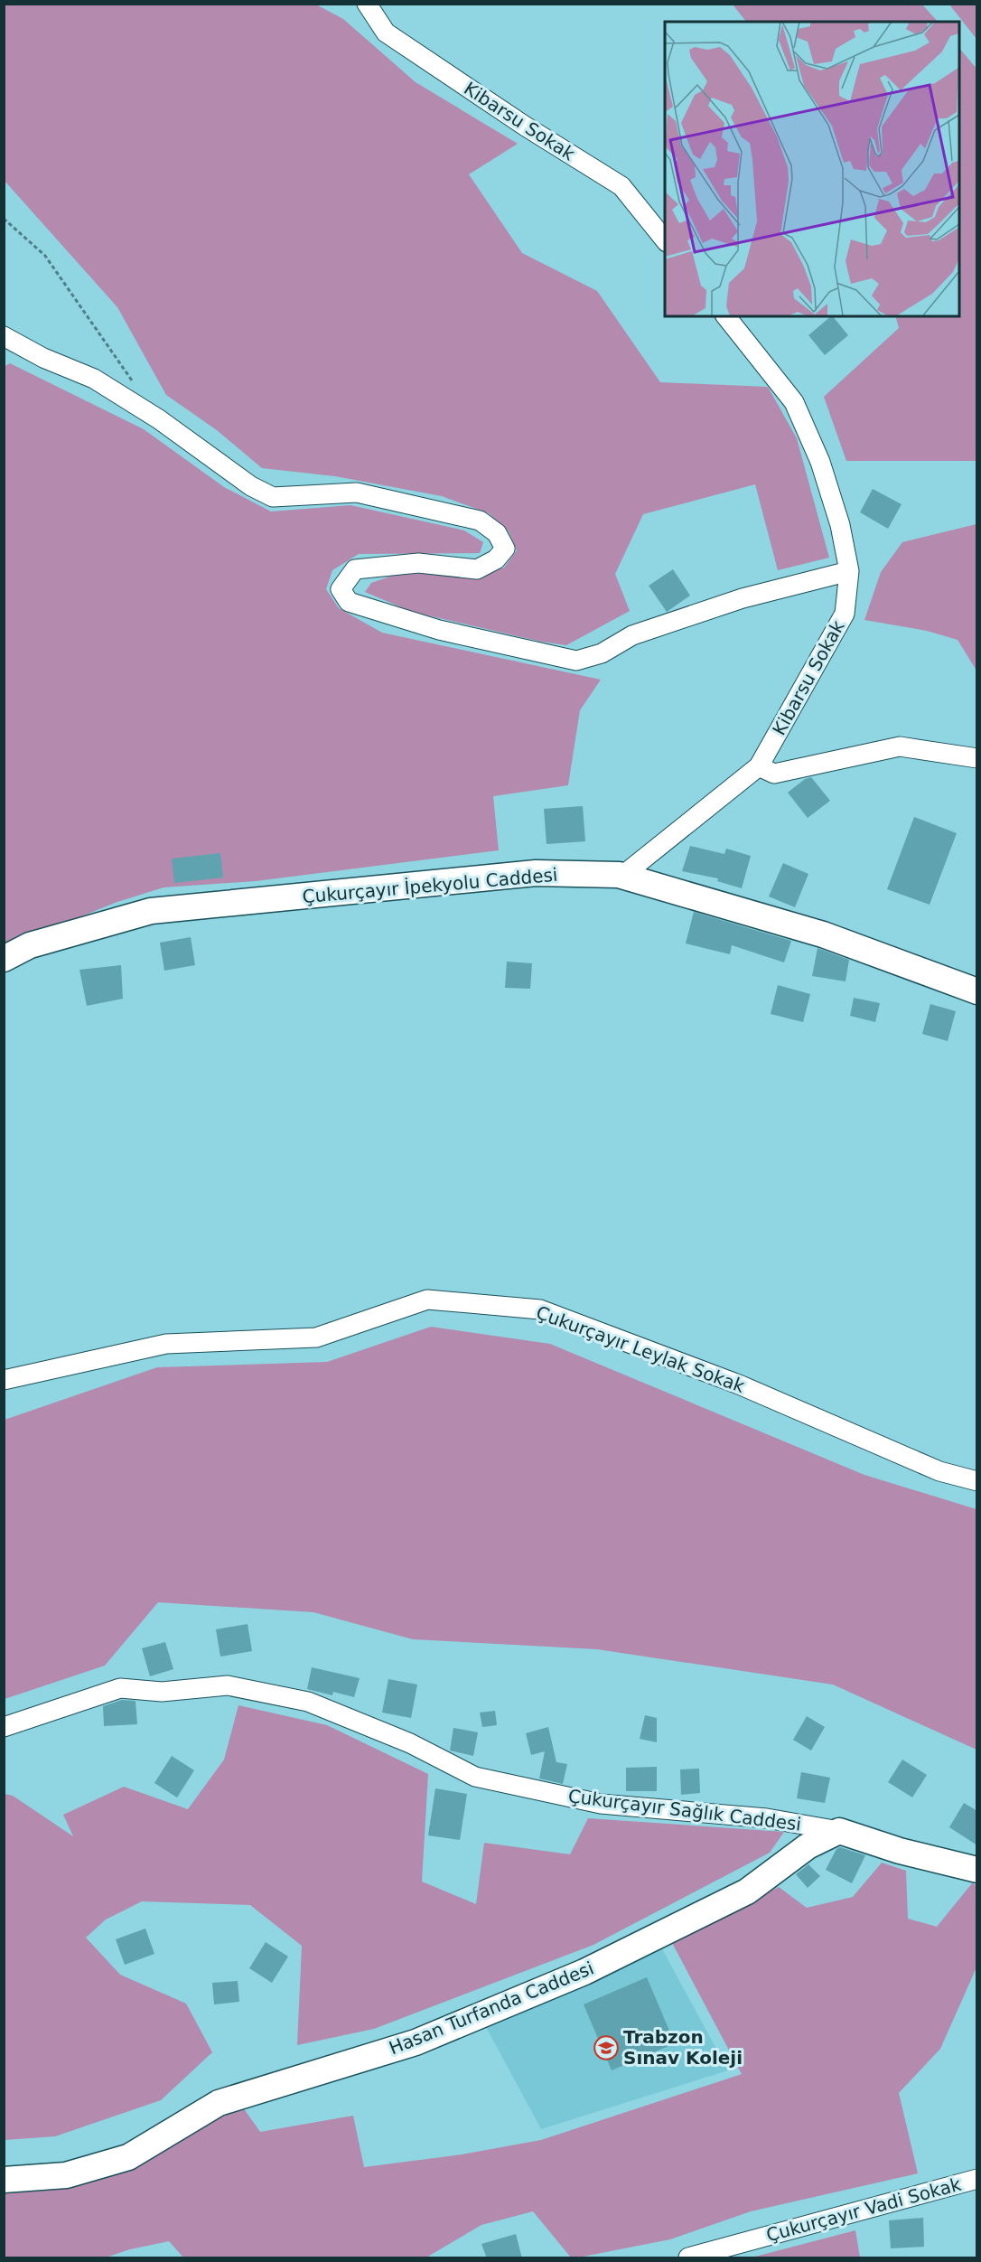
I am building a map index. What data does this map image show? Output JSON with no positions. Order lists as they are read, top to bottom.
{
  "streets": {
    "street": [
      "Kibarsu Sokak",
      "Çukurçayır İpekyolu Caddesi",
      "Çukurçayır Leylak Sokak",
      "Çukurçayır Sağlık Caddesi",
      "Hasan Turfanda Caddesi",
      "Çukurçayır Vadi Sokak"
    ]
  },
  "crossings": [
    ["Kibarsu Sokak", "Çukurçayır İpekyolu Caddesi"],
    ["Çukurçayır Sağlık Caddesi", "Hasan Turfanda Caddesi"]
  ],
  "places": {
    "school or university": ["Trabzon Sınav Koleji"]
  }
}
